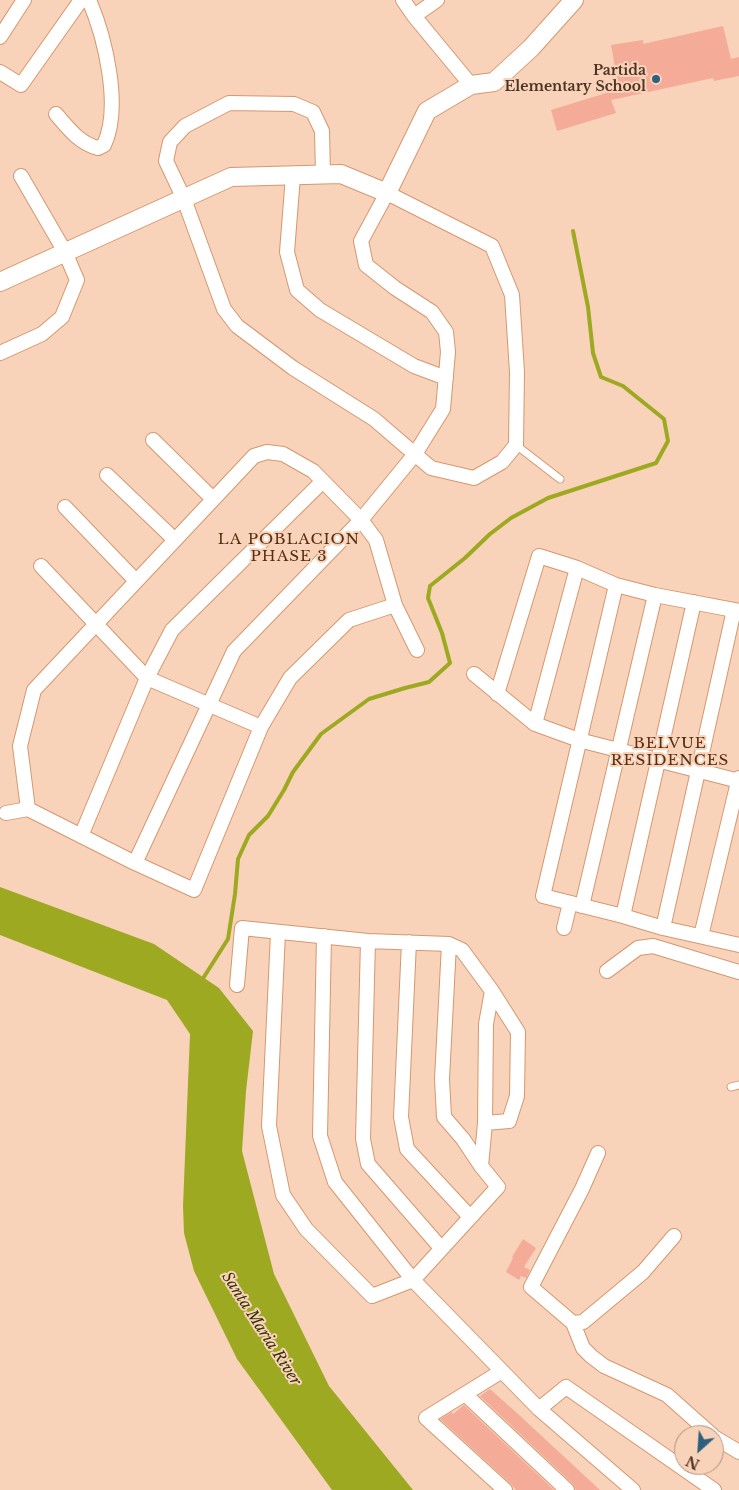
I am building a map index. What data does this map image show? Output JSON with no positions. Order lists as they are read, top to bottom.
{
  "districts": ["LA POBLACION PHASE 3", "BELVUE RESIDENCES"],
  "water": ["Santa Maria River"],
  "places": ["Partida Elementary School"],
  "north": "bottom left"
}
